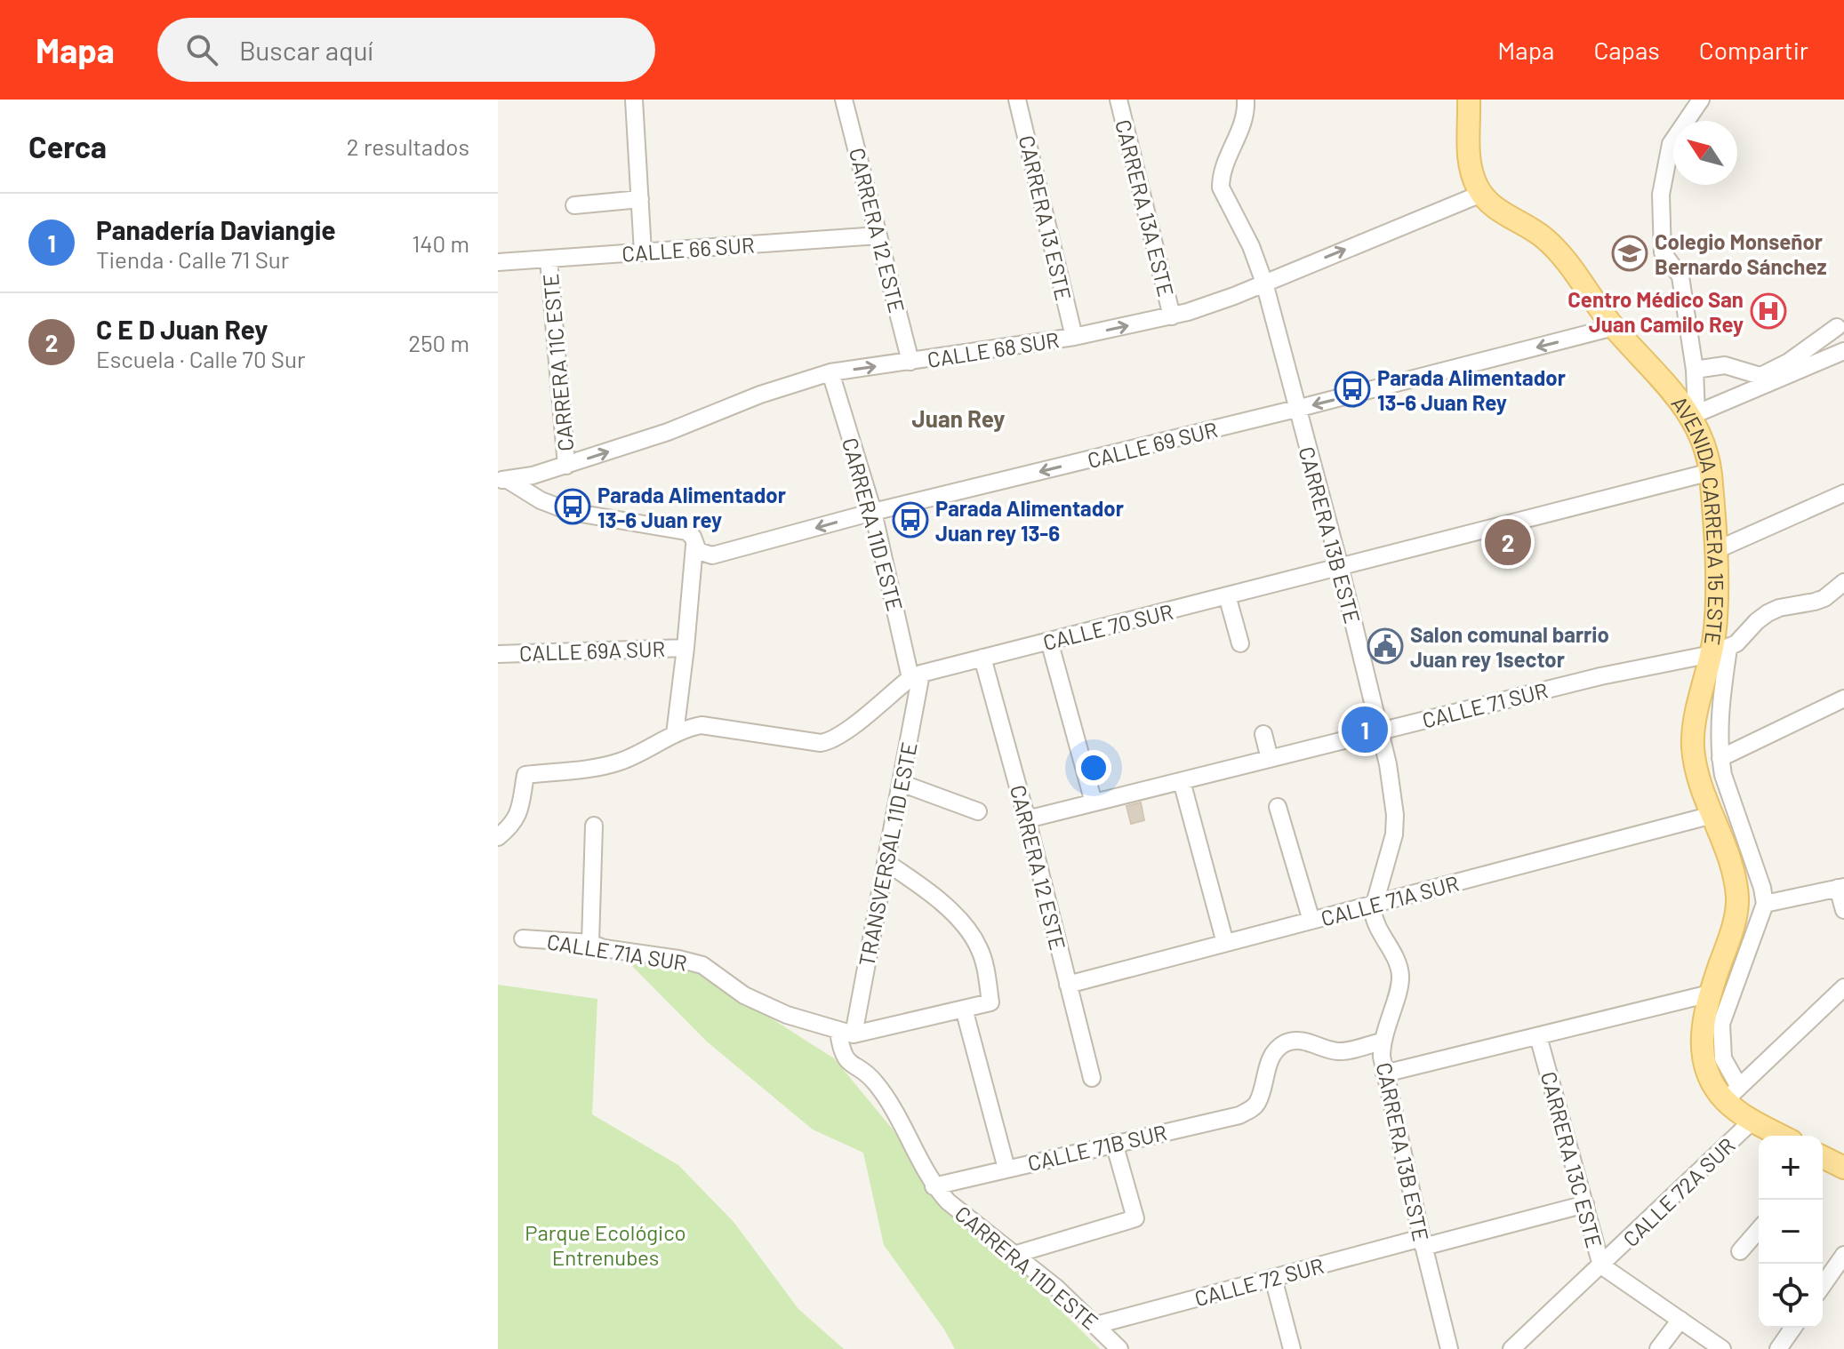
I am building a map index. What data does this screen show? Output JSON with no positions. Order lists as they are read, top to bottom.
{
  "streets": {
    "main road": ["AVENIDA CARRERA 15 ESTE"],
    "street": [
      "CARRERA 13A ESTE",
      "CARRERA 13 ESTE",
      "CARRERA 12 ESTE",
      "CALLE 66 SUR",
      "CALLE 68 SUR",
      "CARRERA 11C ESTE",
      "CALLE 69 SUR",
      "CARRERA 11D ESTE",
      "CARRERA 13B ESTE",
      "CALLE 70 SUR",
      "CALLE 69A SUR",
      "CALLE 71 SUR",
      "TRANSVERSAL 11D ESTE",
      "CALLE 71A SUR",
      "CALLE 71B SUR",
      "CARRERA 13C ESTE",
      "CALLE 72A SUR",
      "CALLE 72 SUR"
    ]
  },
  "crossings": [
    ["CARRERA 13A ESTE", "CALLE 68 SUR"],
    ["CARRERA 13 ESTE", "CALLE 68 SUR"],
    ["CARRERA 12 ESTE", "CALLE 66 SUR"],
    ["CARRERA 12 ESTE", "CALLE 68 SUR"],
    ["CARRERA 12 ESTE", "CALLE 70 SUR"],
    ["CARRERA 12 ESTE", "CALLE 71 SUR"],
    ["CARRERA 12 ESTE", "CALLE 71A SUR"],
    ["CALLE 66 SUR", "CARRERA 11C ESTE"],
    ["CALLE 68 SUR", "CARRERA 11C ESTE"],
    ["CALLE 68 SUR", "AVENIDA CARRERA 15 ESTE"],
    ["CALLE 68 SUR", "CARRERA 11D ESTE"],
    ["CALLE 68 SUR", "CARRERA 13B ESTE"],
    ["CALLE 69 SUR", "AVENIDA CARRERA 15 ESTE"],
    ["CALLE 69 SUR", "CARRERA 11D ESTE"],
    ["CALLE 69 SUR", "CARRERA 13B ESTE"],
    ["AVENIDA CARRERA 15 ESTE", "CALLE 70 SUR"],
    ["AVENIDA CARRERA 15 ESTE", "CALLE 71 SUR"],
    ["AVENIDA CARRERA 15 ESTE", "CALLE 71A SUR"],
    ["AVENIDA CARRERA 15 ESTE", "CALLE 72A SUR"],
    ["CARRERA 11D ESTE", "CALLE 70 SUR"],
    ["CARRERA 11D ESTE", "TRANSVERSAL 11D ESTE"],
    ["CARRERA 11D ESTE", "CALLE 71A SUR"],
    ["CARRERA 11D ESTE", "CALLE 71B SUR"],
    ["CARRERA 11D ESTE", "CALLE 72 SUR"],
    ["CARRERA 13B ESTE", "CALLE 70 SUR"],
    ["CARRERA 13B ESTE", "CALLE 71 SUR"],
    ["CARRERA 13B ESTE", "CALLE 71A SUR"],
    ["CARRERA 13B ESTE", "CALLE 71B SUR"],
    ["CARRERA 13B ESTE", "CALLE 72 SUR"],
    ["CALLE 70 SUR", "TRANSVERSAL 11D ESTE"],
    ["TRANSVERSAL 11D ESTE", "CALLE 71A SUR"],
    ["CARRERA 13C ESTE", "CALLE 72A SUR"],
    ["CARRERA 13C ESTE", "CALLE 72 SUR"]
  ],
  "one_way": ["CALLE 68 SUR", "CALLE 69 SUR"],
  "districts": ["Juan Rey"],
  "parks": ["Parque Ecológico Entrenubes"],
  "places": {
    "school or university": ["Colegio Monseñor Bernardo Sánchez"],
    "hospital": ["Centro Médico San Juan Camilo Rey"],
    "bus stop": ["Parada Alimentador 13-6 Juan Rey", "Parada Alimentador 13-6 Juan rey", "Parada Alimentador Juan rey 13-6"],
    "public building": ["Salon comunal barrio Juan rey 1sector"]
  },
  "north": "top left",
  "page": {
    "header": "Mapa",
    "search": "Buscar aquí",
    "nav": ["Mapa", "Capas", "Compartir"],
    "heading": ["Cerca", "2 resultados"],
    "list": [
      {
        "mark": "1",
        "name": "Panadería Daviangie",
        "note": "Tienda · Calle 71 Sur",
        "value": "140 m"
      },
      {
        "mark": "2",
        "name": "C E D Juan Rey",
        "note": "Escuela · Calle 70 Sur",
        "value": "250 m"
      }
    ],
    "pins": ["2", "1"],
    "map_buttons": ["+", "−"]
  }
}
